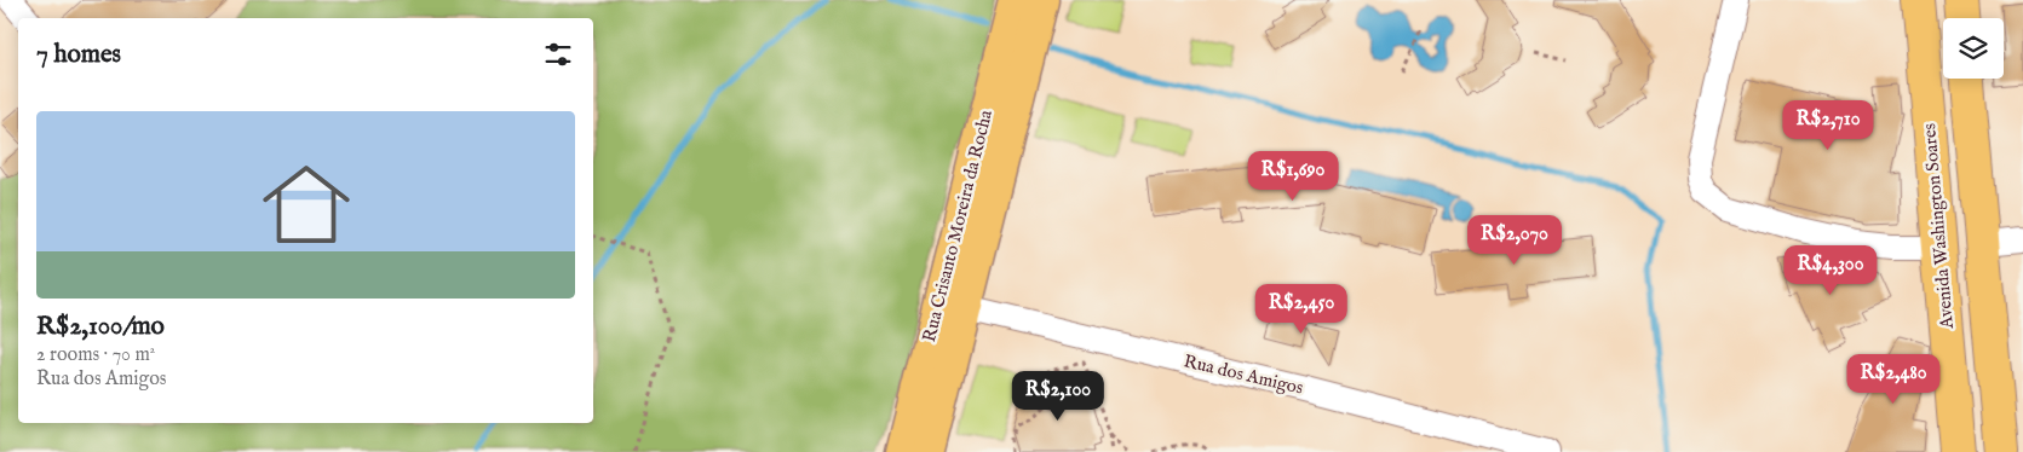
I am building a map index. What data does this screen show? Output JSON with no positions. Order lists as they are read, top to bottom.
{
  "streets": {
    "highway": ["Avenida Washington Soares"],
    "main road": ["Rua Crisanto Moreira da Rocha"],
    "street": ["Rua dos Amigos"]
  },
  "crossings": [
    ["Rua Crisanto Moreira da Rocha", "Rua dos Amigos"]
  ],
  "page": {
    "heading": "7 homes",
    "list": [
      {
        "name": "R$2,100/mo",
        "note": "2 rooms · 70 m² · Rua dos Amigos"
      }
    ],
    "price": [
      "R$2,710",
      "R$1,690",
      "R$2,070",
      "R$4,300",
      "R$2,450",
      "R$2,480",
      "R$2,100"
    ]
  }
}
